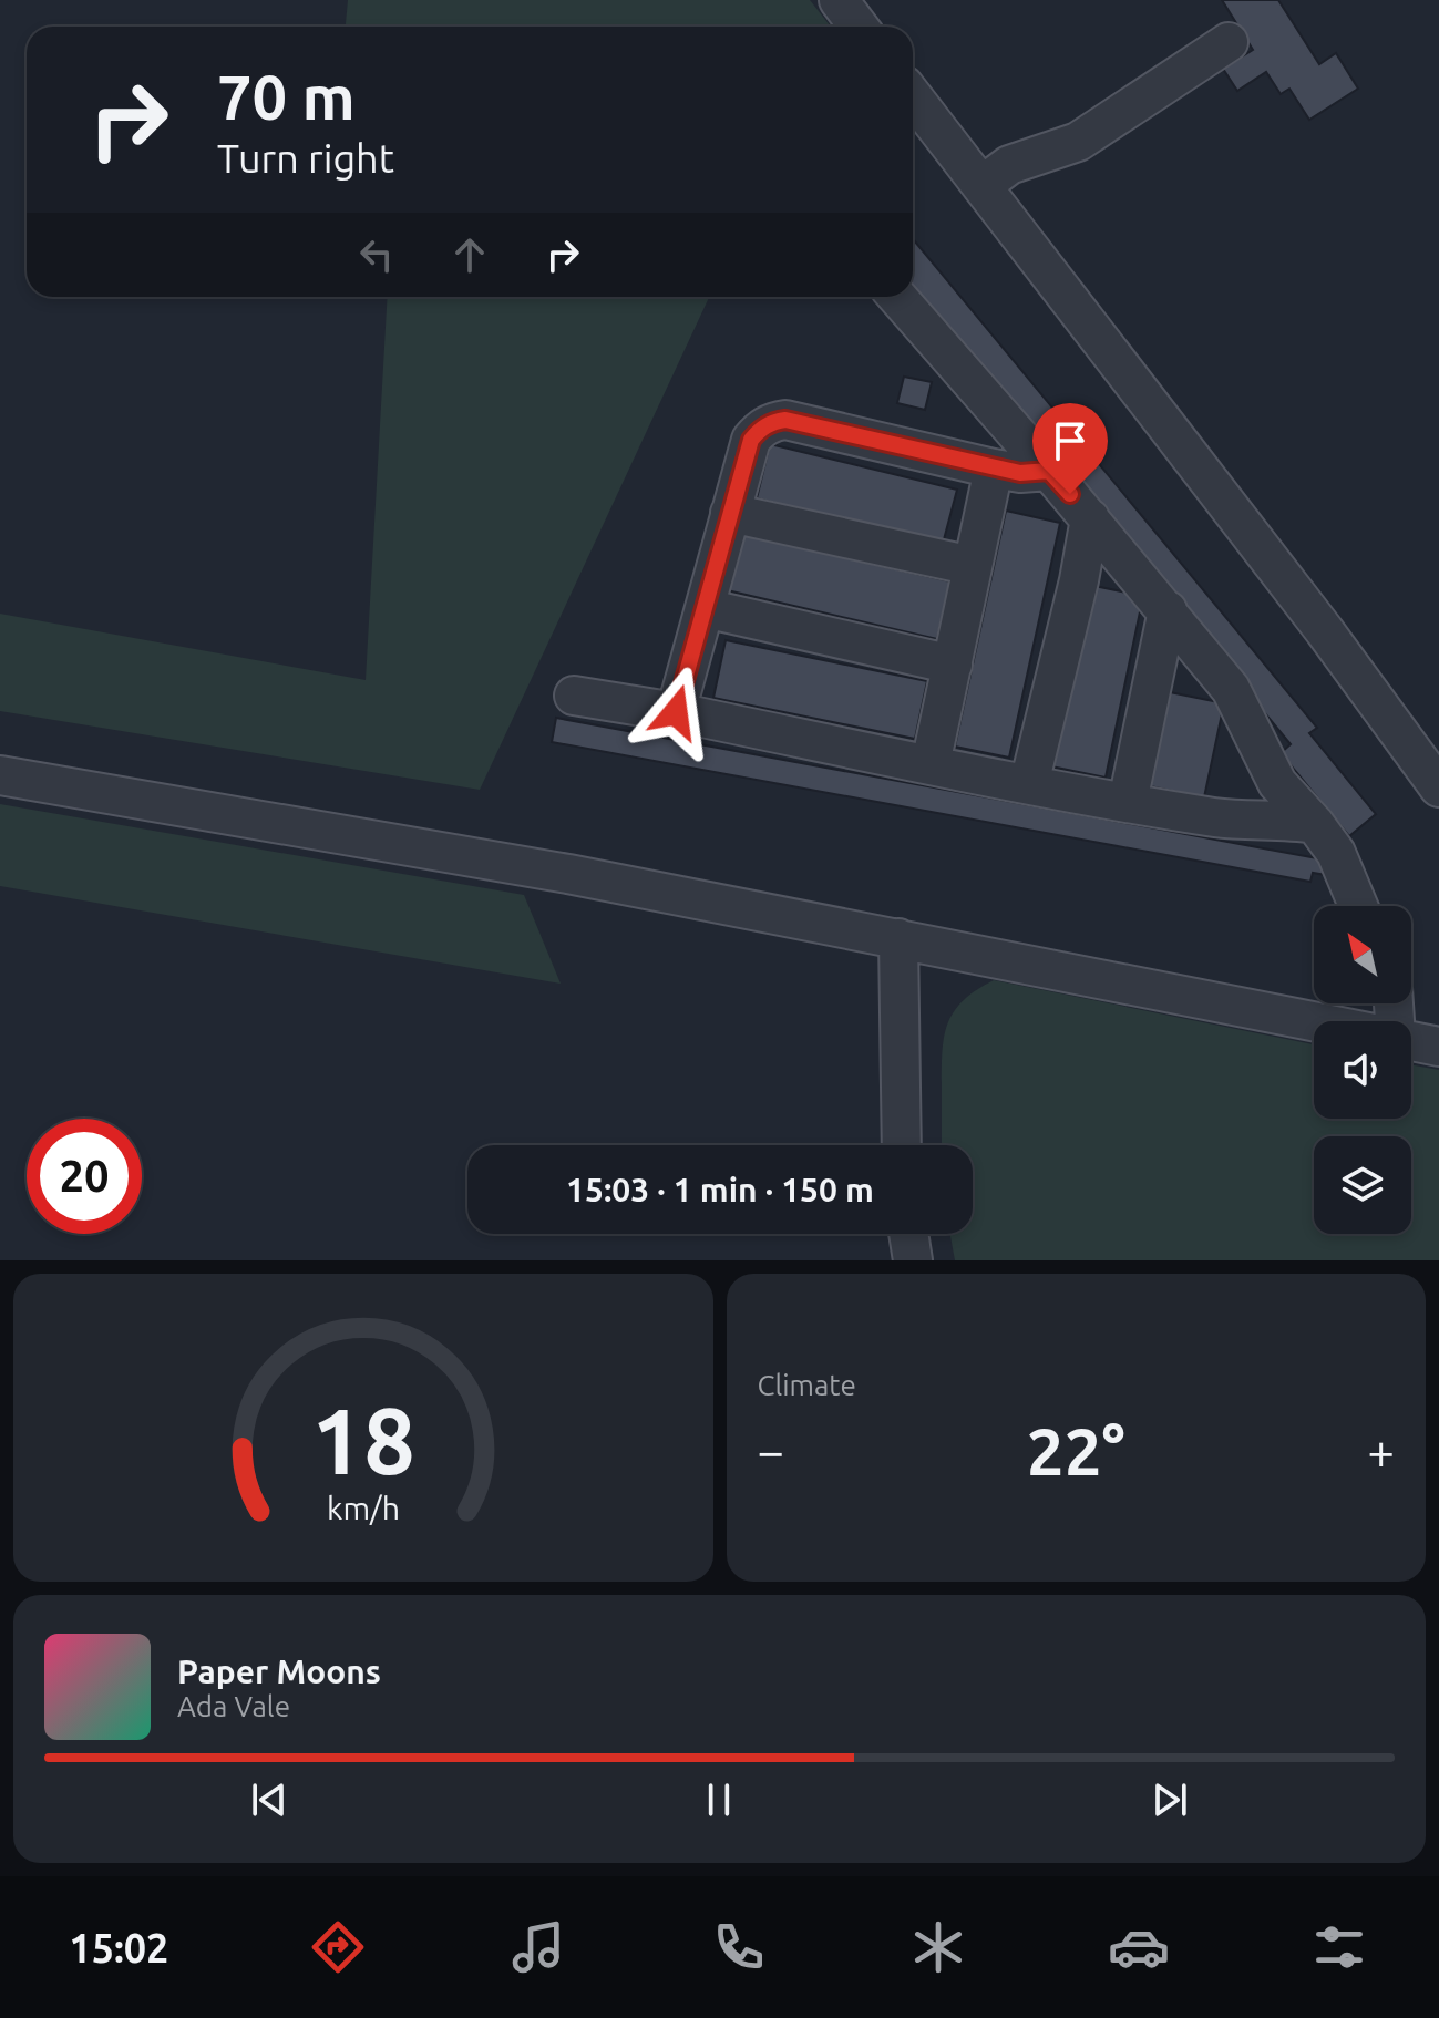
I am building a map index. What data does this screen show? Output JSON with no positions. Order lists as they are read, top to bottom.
{
  "north": "top left",
  "page": {
    "turn": ["70 m", "Turn right"],
    "limit": "20",
    "trip": "15:03 · 1 min · 150 m",
    "tile": "Climate",
    "heat": ["−", "22°", "+"],
    "song": ["Paper Moons", "Ada Vale"],
    "tabs": "15:02",
    "gauge": ["18", "km/h"]
  }
}
